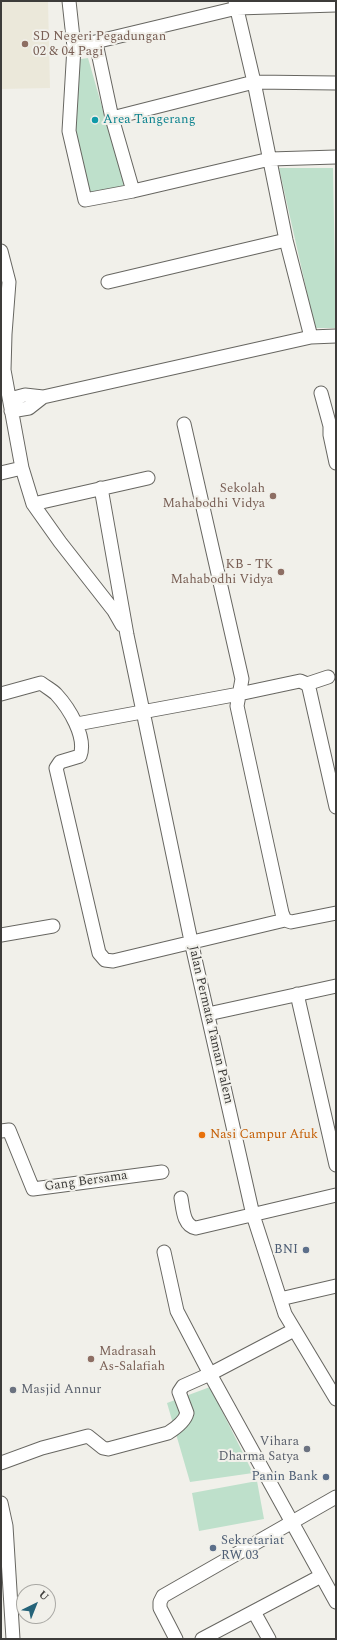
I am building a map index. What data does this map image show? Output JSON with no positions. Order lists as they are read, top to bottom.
{
  "streets": {
    "street": ["Jalan Permata Taman Palem", "Gang Bersama"]
  },
  "places": [
    "SD Negeri Pegadungan 02 & 04 Pagi",
    "Area Tangerang",
    "Sekolah Mahabodhi Vidya",
    "KB - TK Mahabodhi Vidya",
    "Nasi Campur Afuk",
    "BNI",
    "Madrasah As-Salafiah",
    "Masjid Annur",
    "Vihara Dharma Satya",
    "Panin Bank",
    "Sekretariat RW 03"
  ],
  "north": "top right"
}
